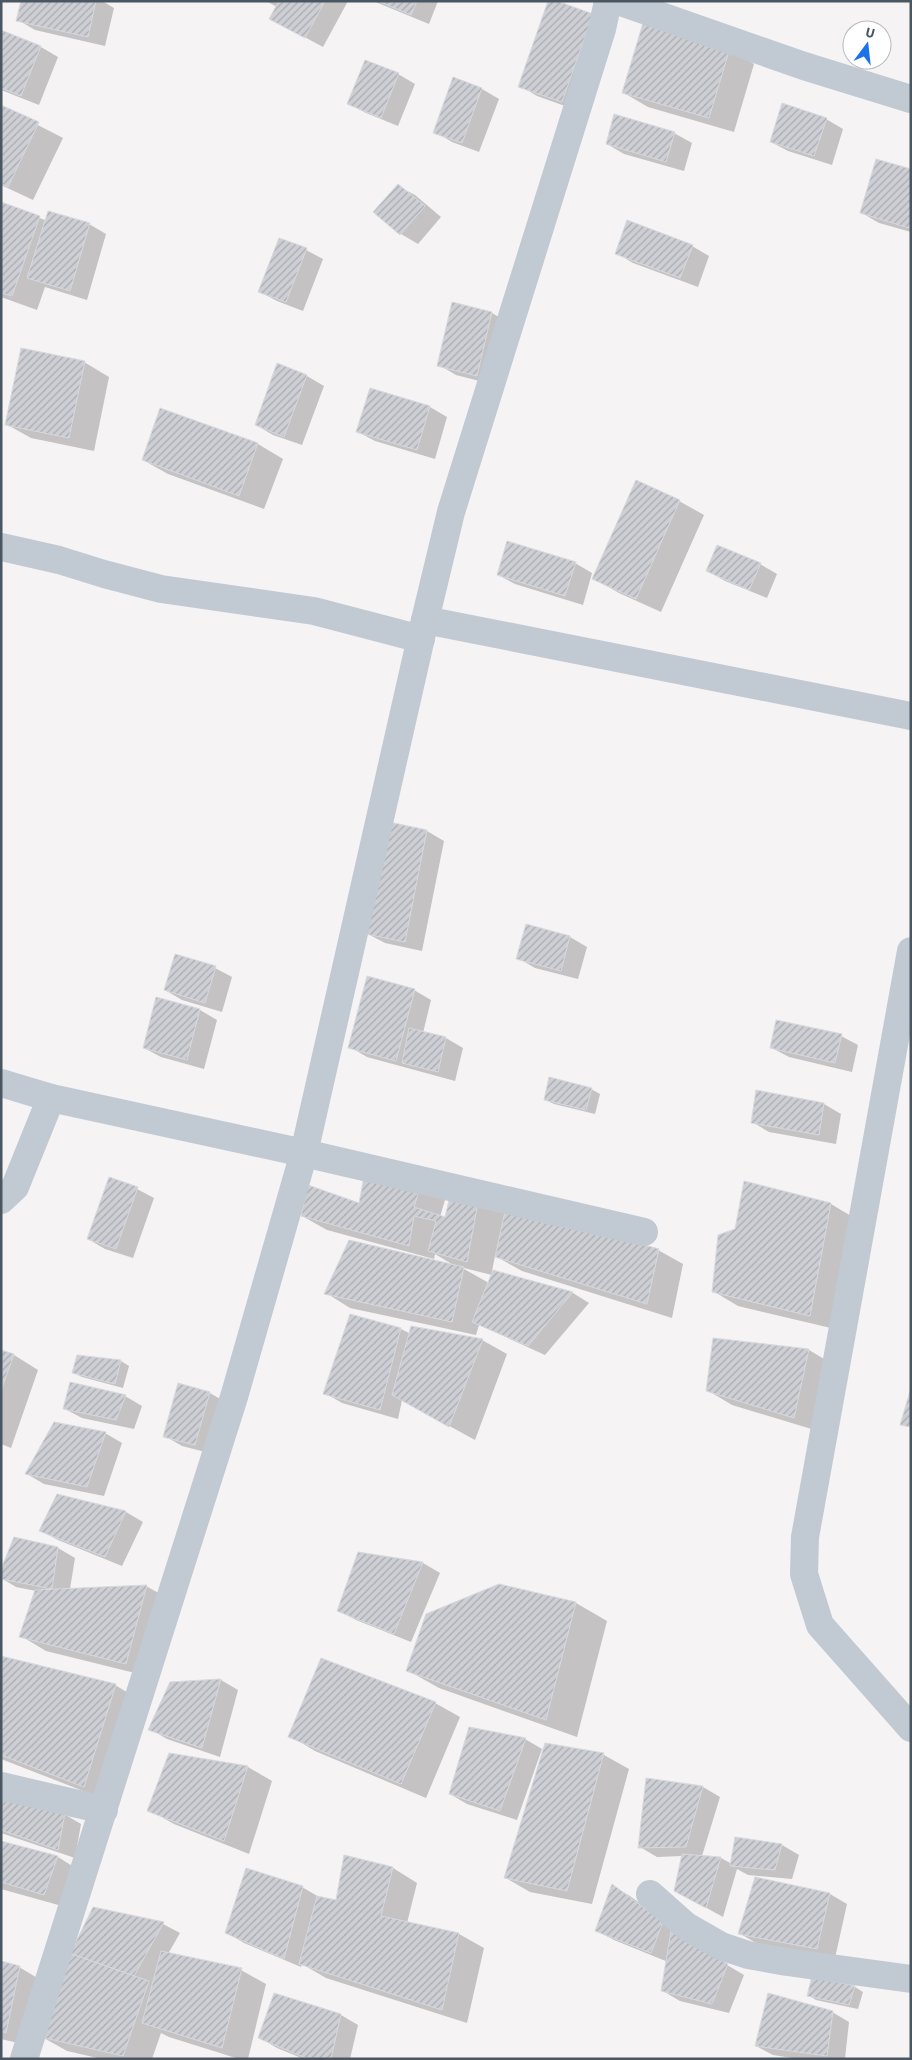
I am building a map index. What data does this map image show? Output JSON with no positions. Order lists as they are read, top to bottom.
{
  "north": "top"
}
